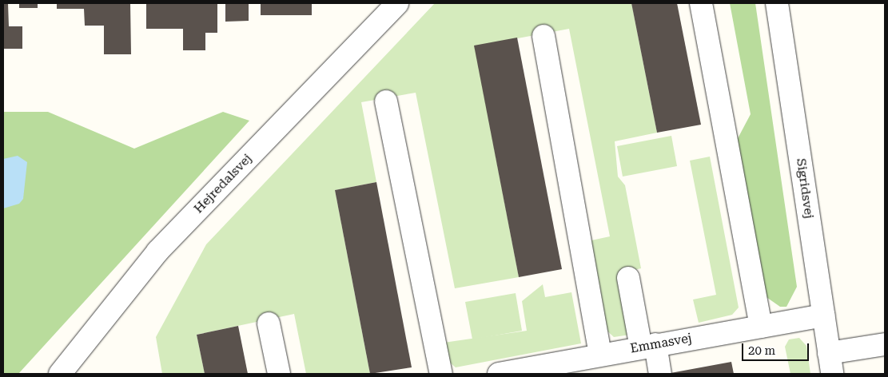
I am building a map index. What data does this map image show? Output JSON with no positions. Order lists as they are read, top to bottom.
{
  "streets": {
    "street": ["Hejredalsvej", "Sigridsvej", "Emmasvej"]
  },
  "crossings": [
    ["Sigridsvej", "Emmasvej"]
  ],
  "scale_bar": "20 m"
}
